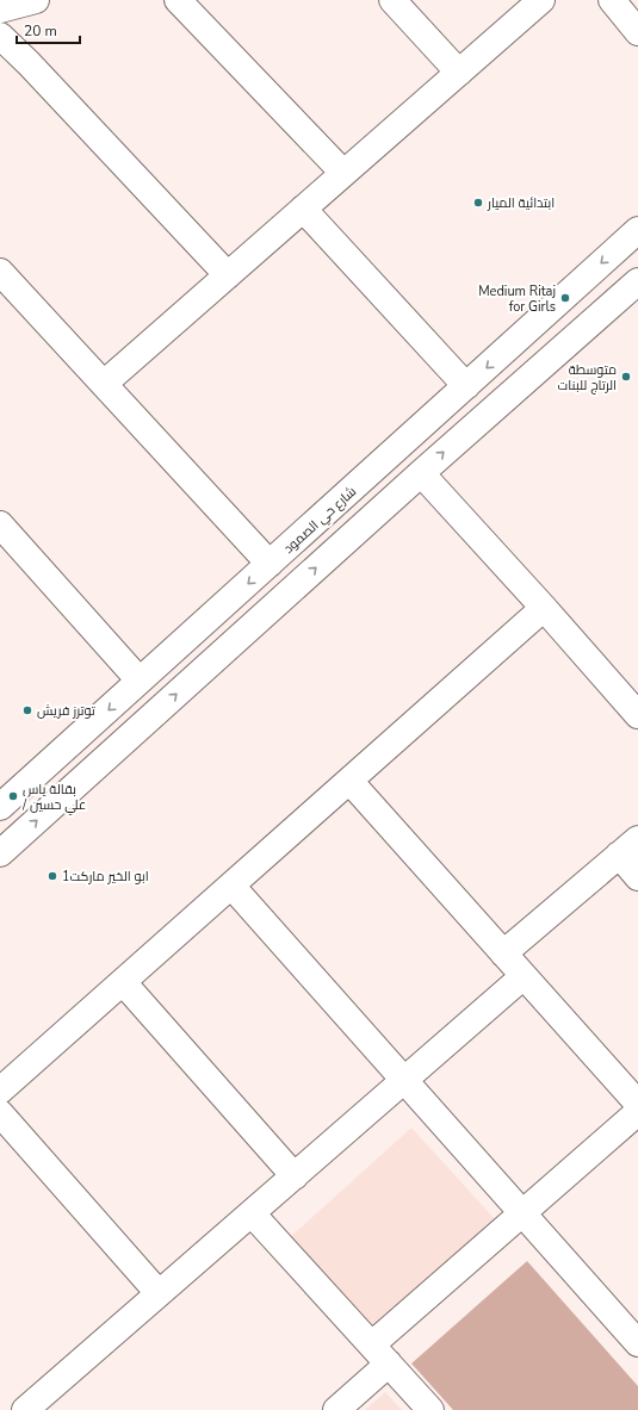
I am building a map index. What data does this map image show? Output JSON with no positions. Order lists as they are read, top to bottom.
{
  "streets": {
    "street": ["شارع حي الصمود"]
  },
  "places": [
    "ابتدائية الميار",
    "Medium Ritaj for Girls",
    "متوسطة الرتاج للبنات",
    "توترز فريش",
    "بقالة ياس / علي حسين",
    "ابو الخير ماركت1"
  ],
  "scale_bar": "20 m"
}
